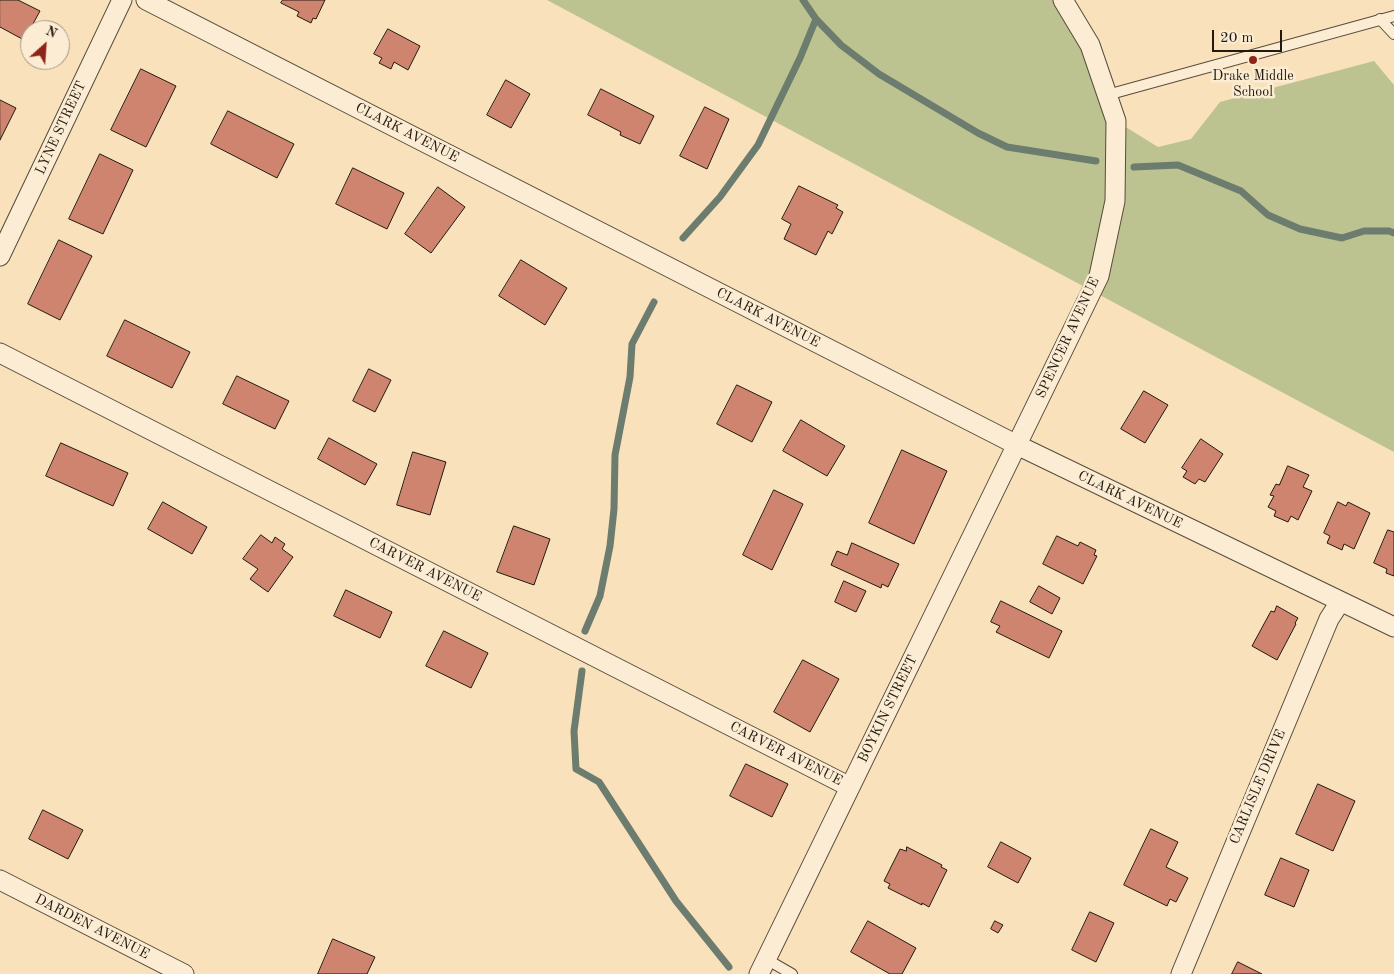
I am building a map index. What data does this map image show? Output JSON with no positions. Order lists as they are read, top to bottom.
{
  "streets": {
    "street": [
      "LYNE STREET",
      "CLARK AVENUE",
      "SPENCER AVENUE",
      "CARVER AVENUE",
      "BOYKIN STREET",
      "CARLISLE DRIVE",
      "DARDEN AVENUE"
    ]
  },
  "crossings": [
    ["CLARK AVENUE", "SPENCER AVENUE"],
    ["CLARK AVENUE", "BOYKIN STREET"],
    ["CLARK AVENUE", "CARLISLE DRIVE"],
    ["SPENCER AVENUE", "BOYKIN STREET"],
    ["CARVER AVENUE", "BOYKIN STREET"]
  ],
  "places": ["Drake Middle School"],
  "scale_bar": "20 m",
  "north": "top right"
}
